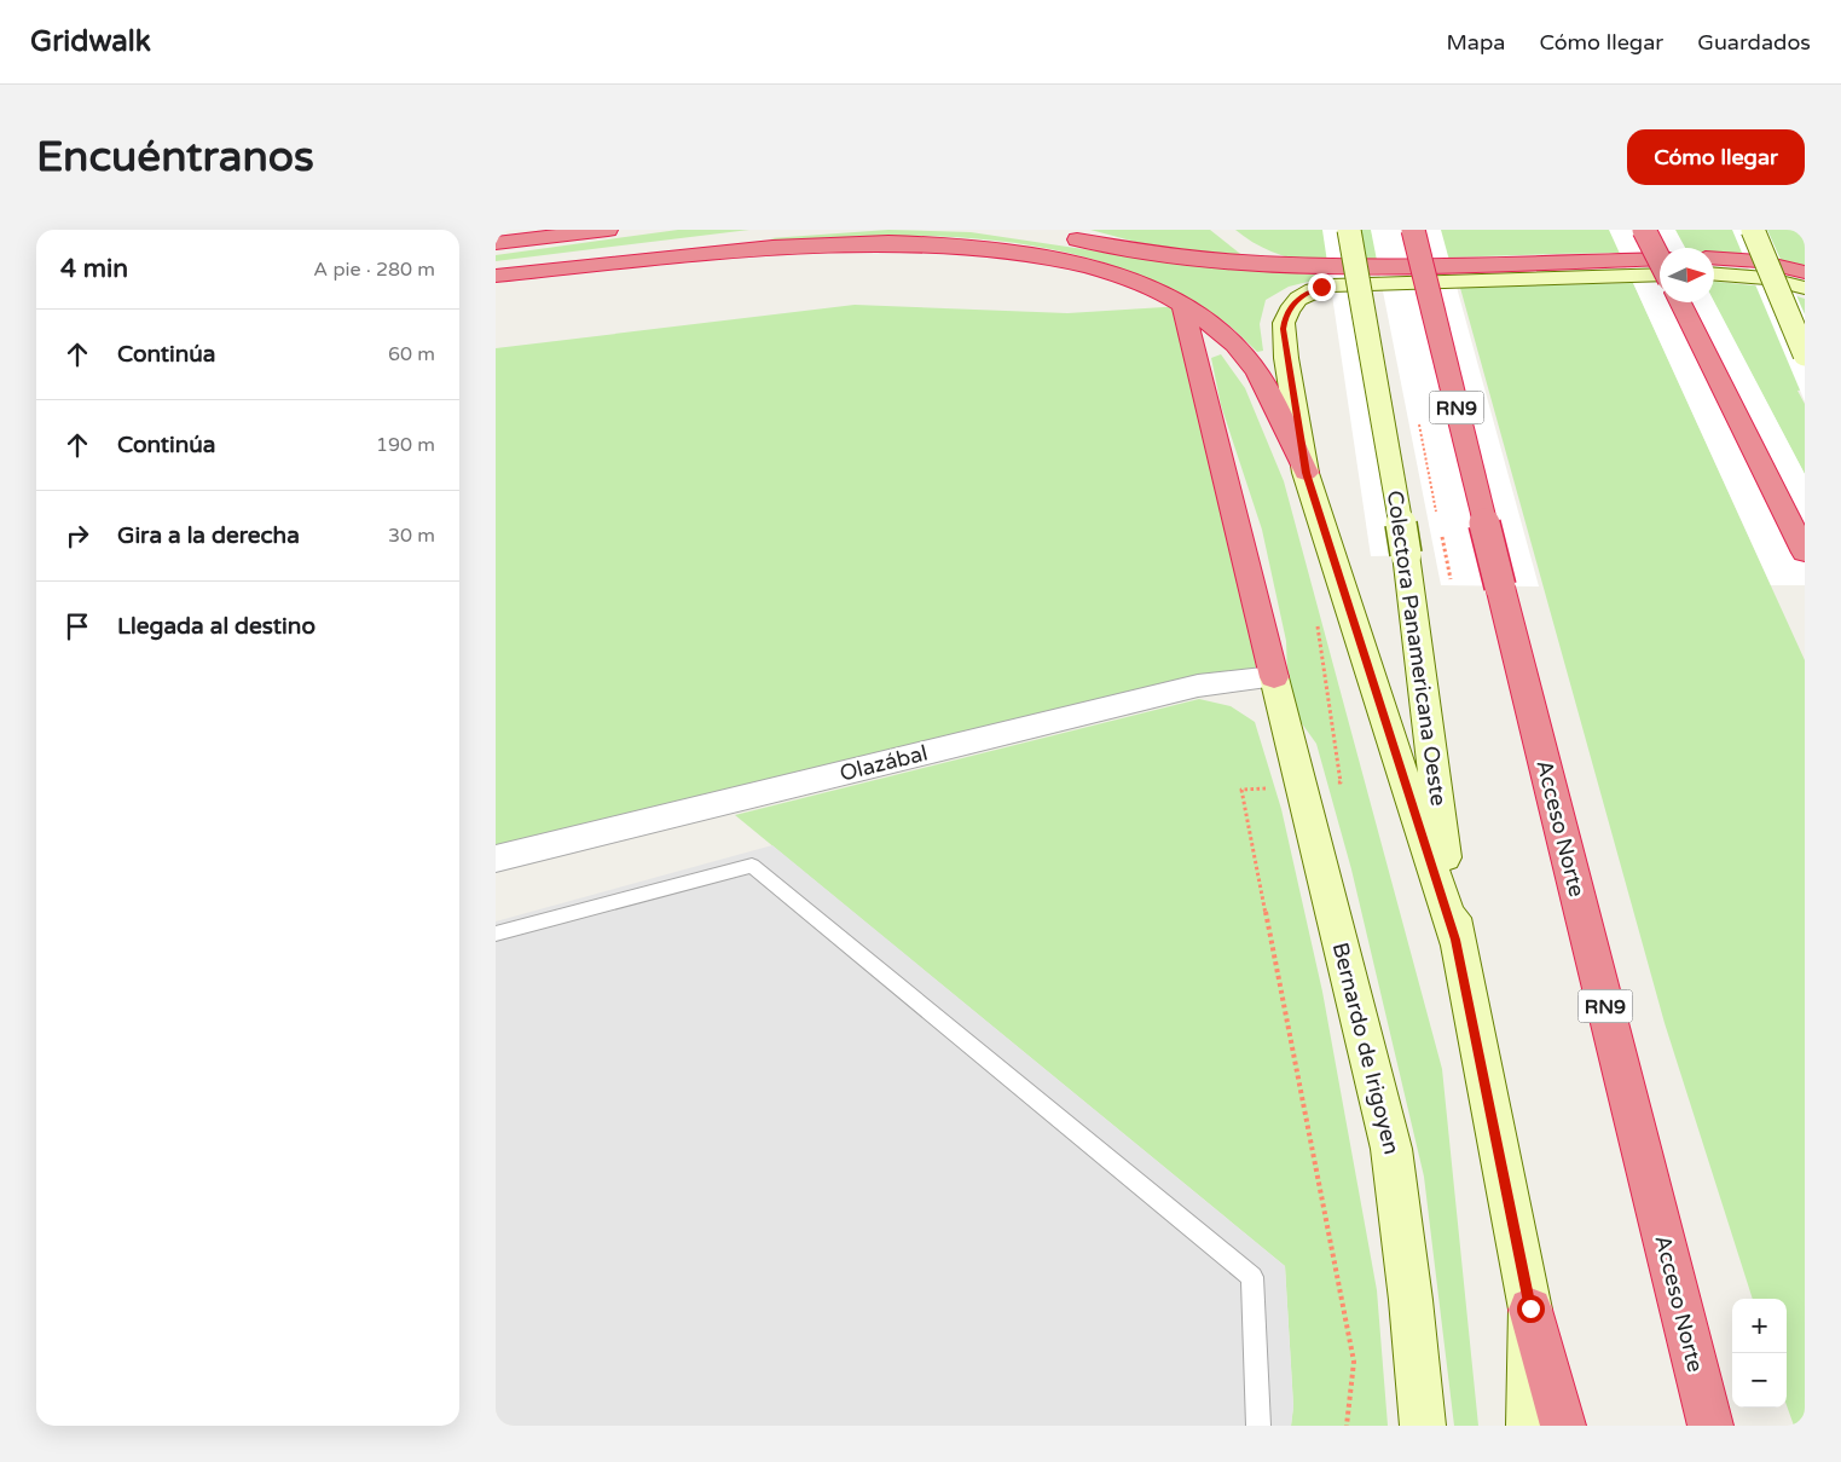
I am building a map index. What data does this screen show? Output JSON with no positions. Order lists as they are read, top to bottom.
{
  "streets": {
    "highway": ["RN9", "Acceso Norte"],
    "main road": ["Colectora Panamericana Oeste", "Bernardo de Irigoyen"],
    "street": ["Olazábal"]
  },
  "crossings": [
    ["Olazábal", "Bernardo de Irigoyen"]
  ],
  "north": "right",
  "page": {
    "header": "Gridwalk",
    "nav": ["Mapa", "Cómo llegar", "Guardados"],
    "buttons": "Cómo llegar",
    "title": "Encuéntranos",
    "heading": ["4 min", "A pie · 280 m"],
    "list": [
      ["Continúa", "60 m"],
      ["Continúa", "190 m"],
      ["Gira a la derecha", "30 m"],
      "Llegada al destino"
    ],
    "map_buttons": ["+", "−"]
  }
}
